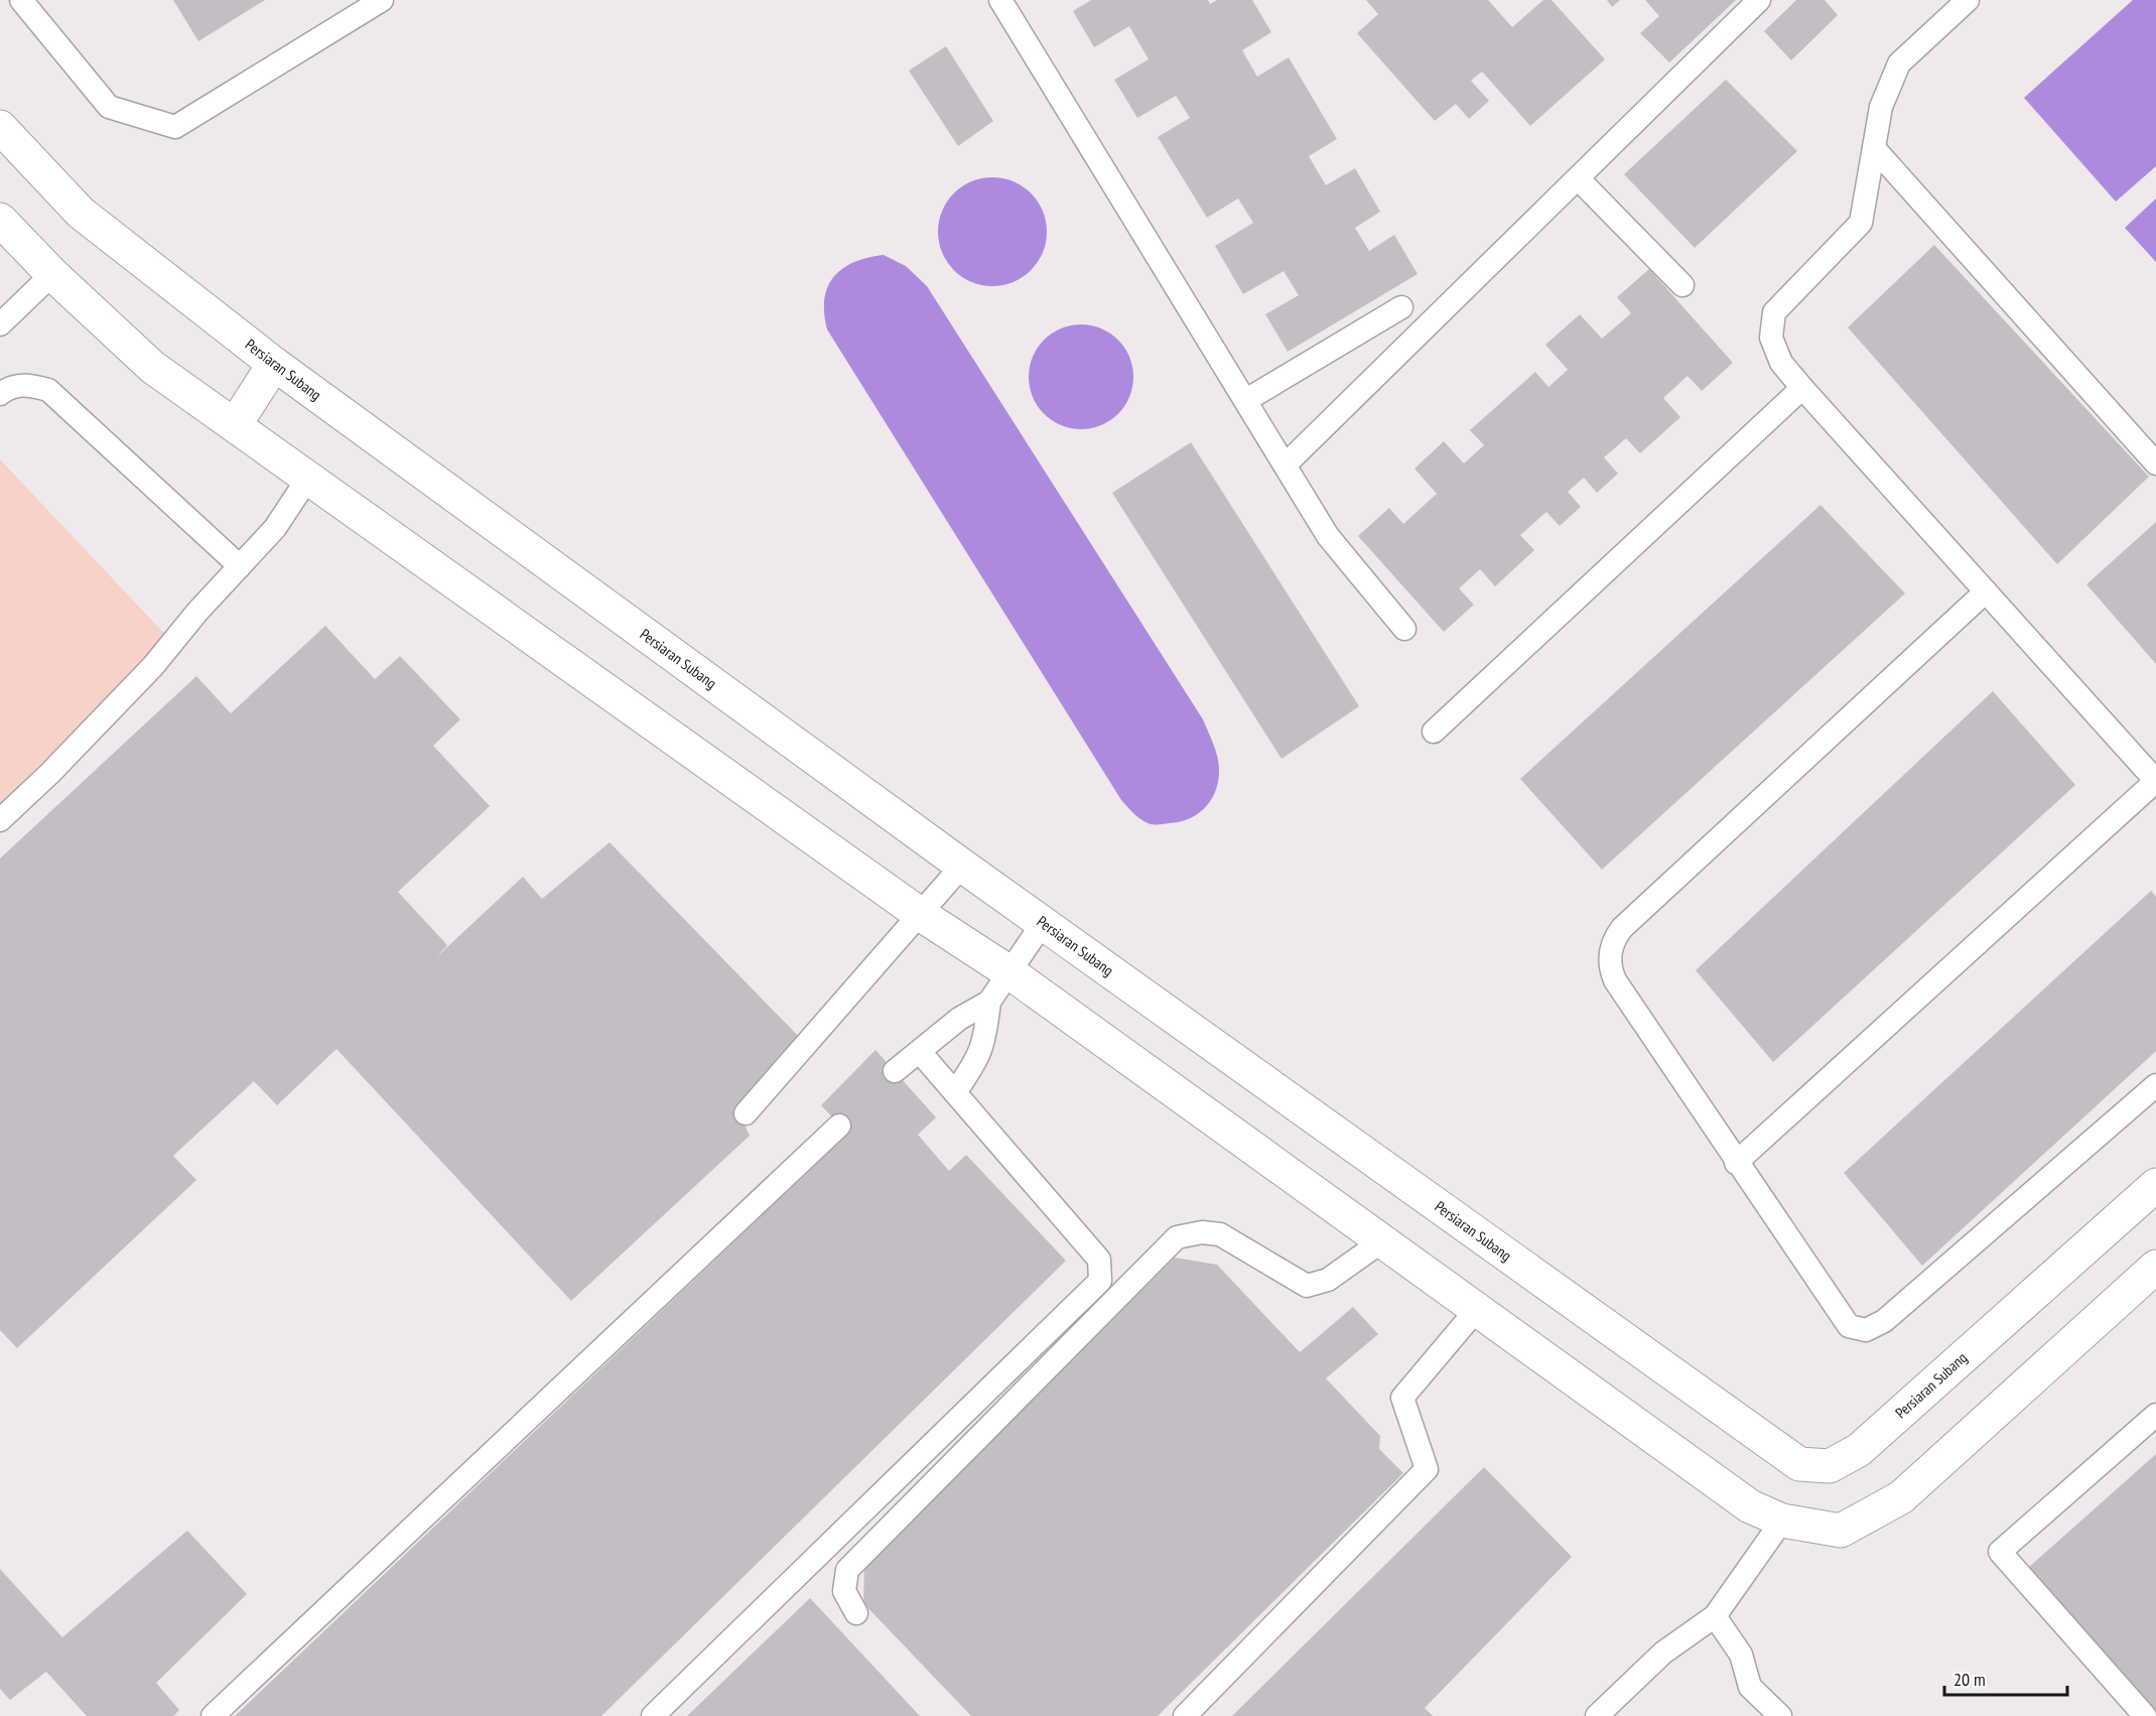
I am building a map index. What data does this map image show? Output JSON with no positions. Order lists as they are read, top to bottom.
{
  "streets": {
    "street": ["Persiaran Subang"]
  },
  "scale_bar": "20 m"
}
